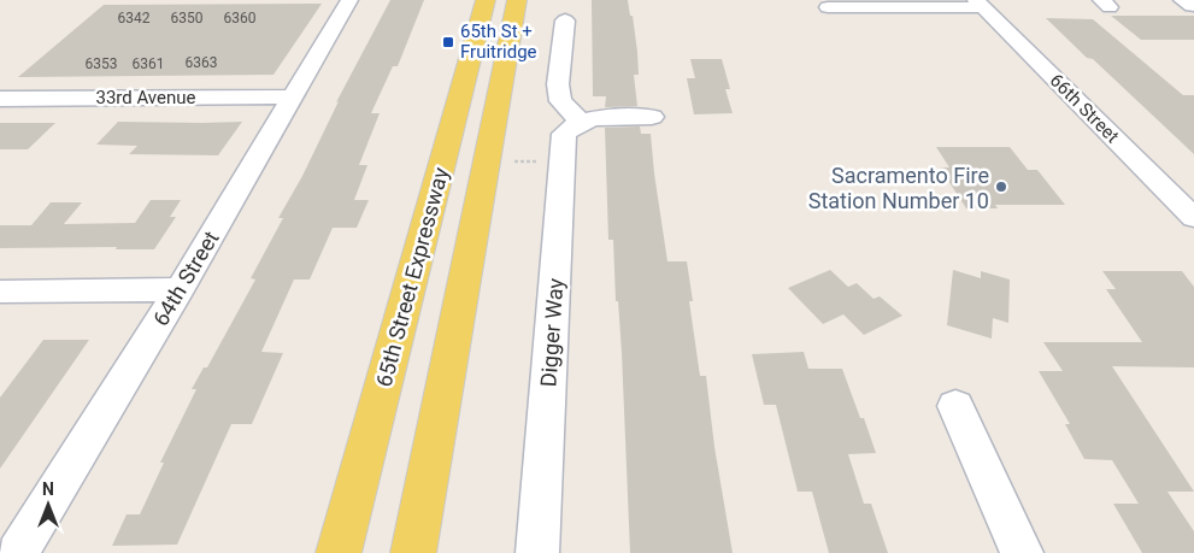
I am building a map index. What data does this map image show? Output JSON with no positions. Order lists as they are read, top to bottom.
{
  "streets": {
    "main road": ["65th Street Expressway"],
    "street": [
      "33rd Avenue",
      "66th Street",
      "64th Street",
      "Digger Way"
    ]
  },
  "crossings": [
    ["33rd Avenue", "64th Street"]
  ],
  "places": {
    "transit": ["65th St + Fruitridge"],
    "other": ["Sacramento Fire Station Number 10"]
  },
  "house_numbers": [
    "6342",
    "6350",
    "6360",
    "6363",
    "6353",
    "6361"
  ],
  "north": "top"
}
